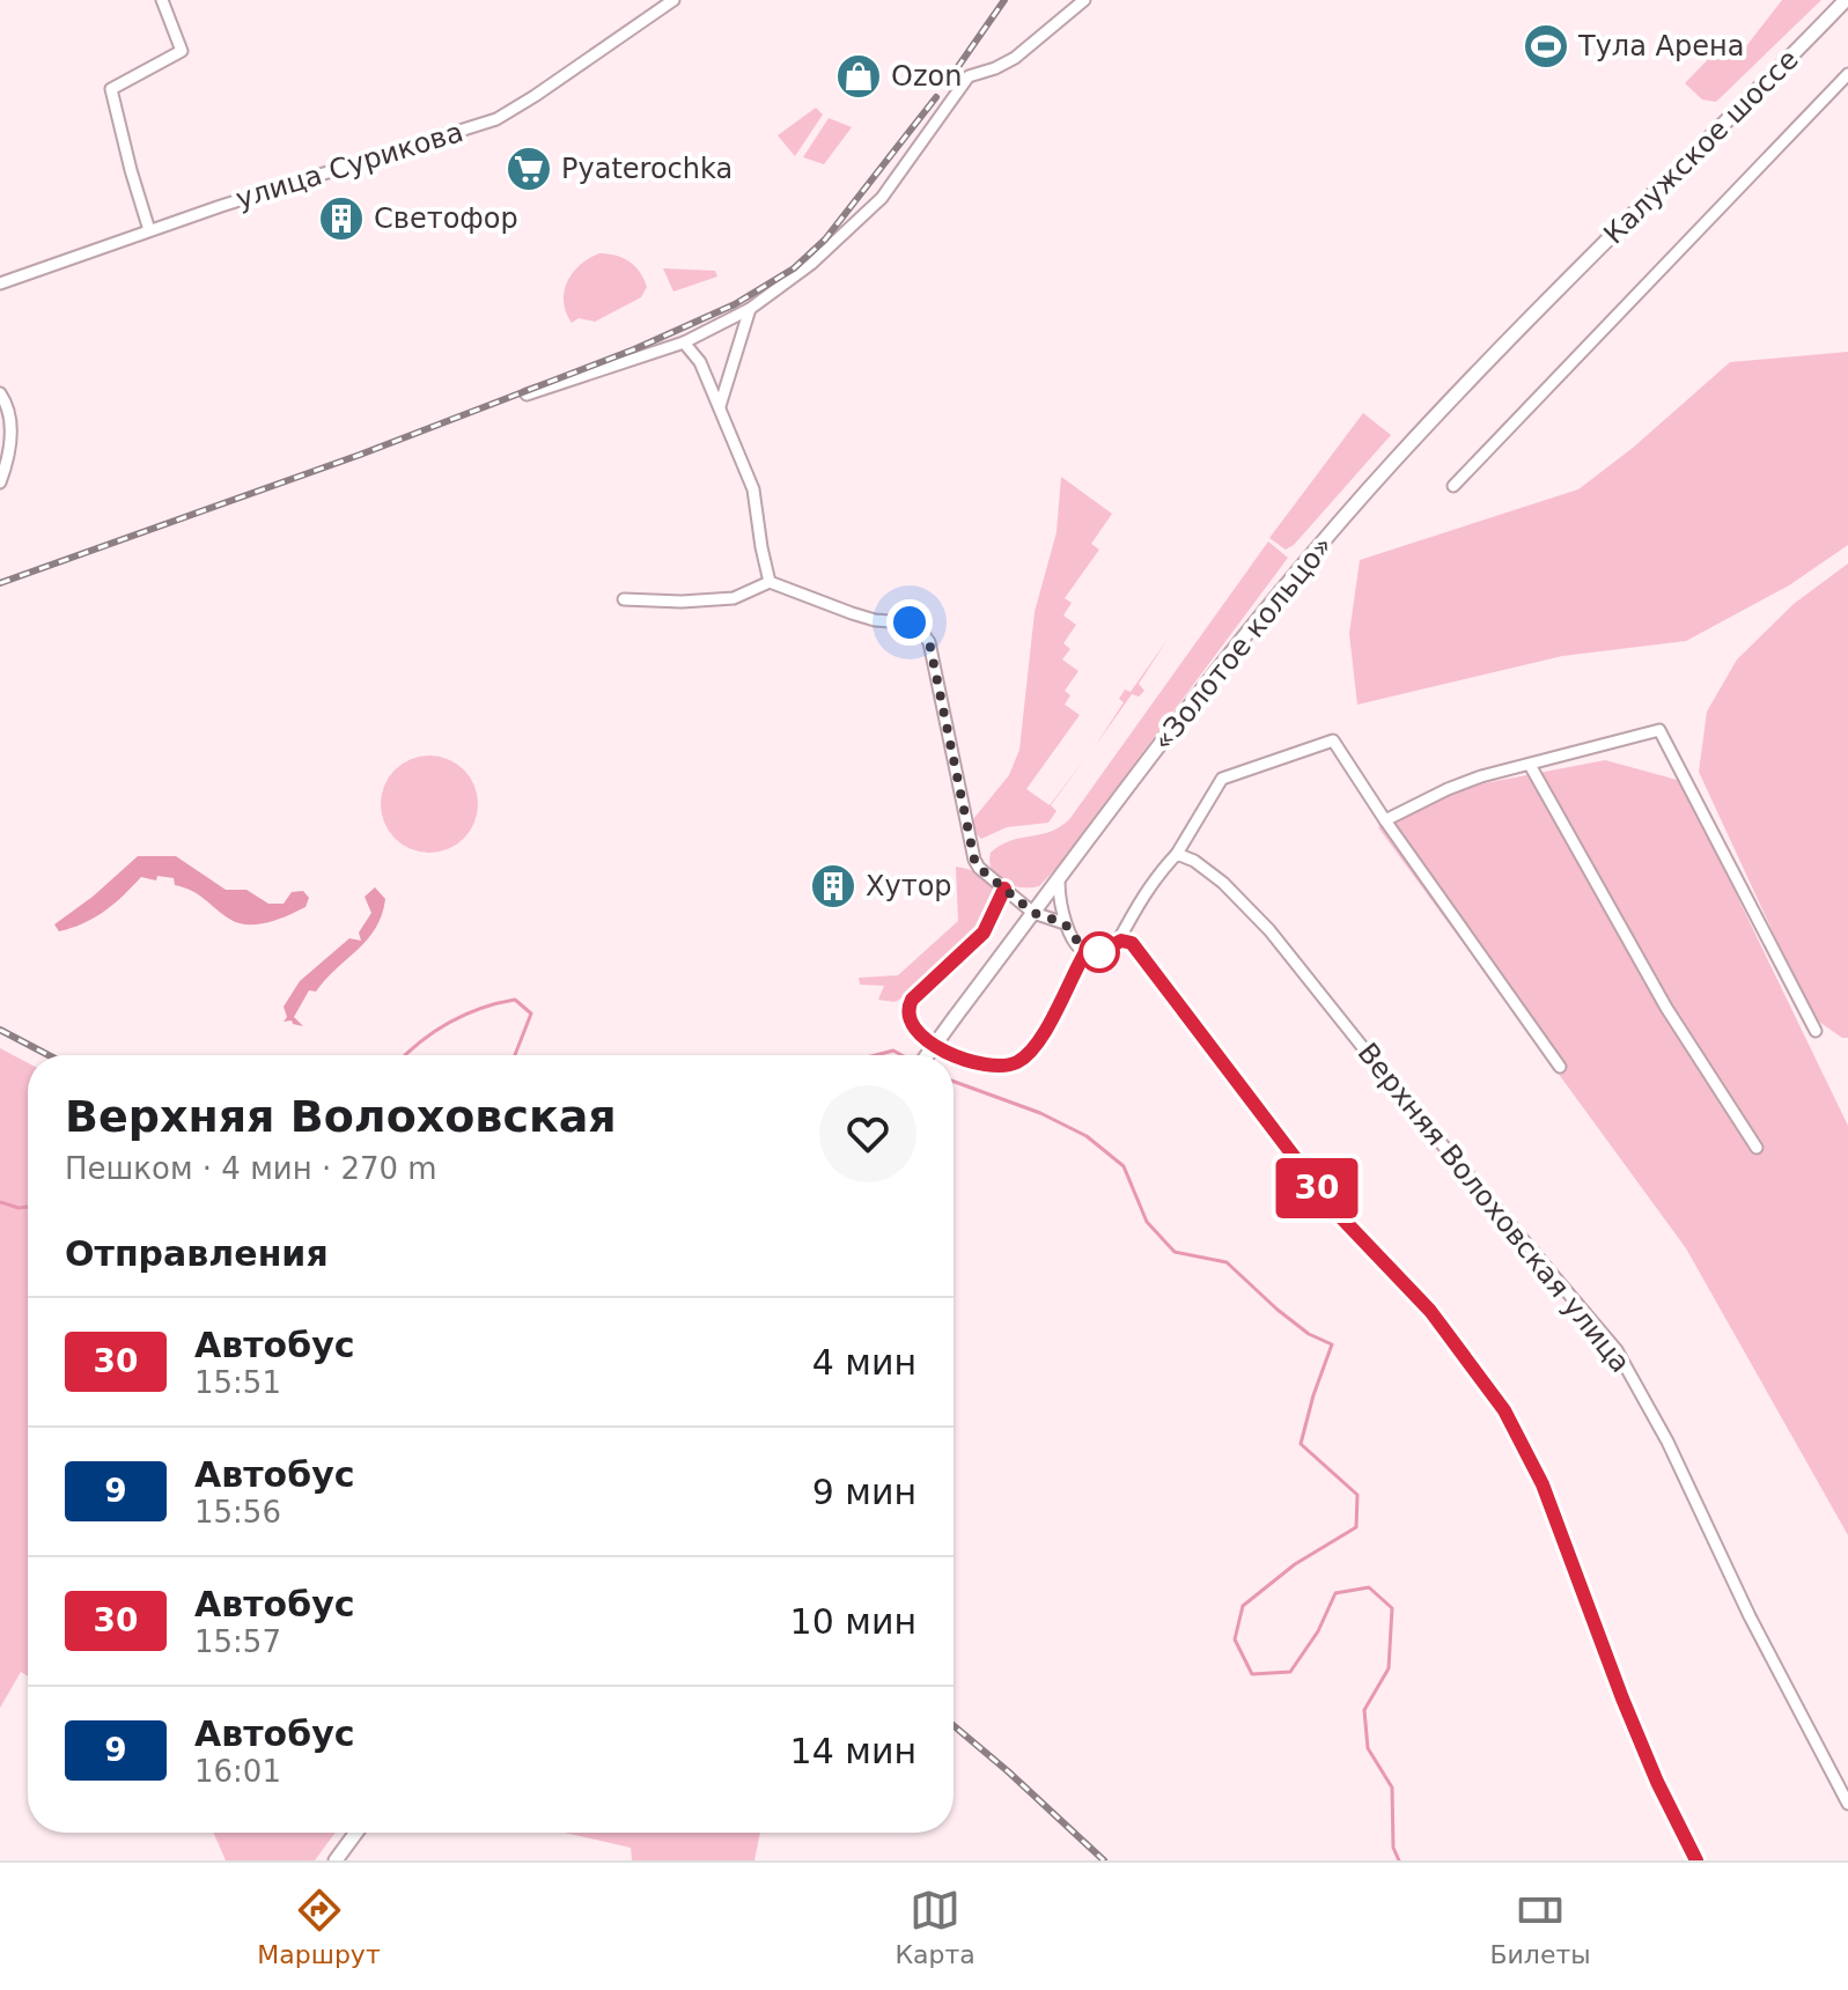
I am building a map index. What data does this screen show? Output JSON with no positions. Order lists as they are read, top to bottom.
{
  "streets": {
    "main road": ["Калужское шоссе", "«Золотое кольцо»"],
    "street": ["улица Сурикова", "Верхняя Волоховская улица"]
  },
  "crossings": [
    ["Калужское шоссе", "«Золотое кольцо»"]
  ],
  "places": {
    "sports": ["Тула Арена"],
    "shop": ["Ozon"],
    "supermarket": ["Pyaterochka"],
    "building": ["Светофор", "Хутор"]
  },
  "lines": ["bus line 30"],
  "page": {
    "on_map": "30",
    "heading": [
      ["Верхняя Волоховская", "Пешком · 4 мин · 270 m"],
      "Отправления"
    ],
    "list": [
      {
        "mark": "30",
        "name": "Автобус",
        "note": "15:51",
        "value": "4 мин"
      },
      {
        "mark": "9",
        "name": "Автобус",
        "note": "15:56",
        "value": "9 мин"
      },
      {
        "mark": "30",
        "name": "Автобус",
        "note": "15:57",
        "value": "10 мин"
      },
      {
        "mark": "9",
        "name": "Автобус",
        "note": "16:01",
        "value": "14 мин"
      }
    ],
    "tabs": ["Маршрут", "Карта", "Билеты"]
  }
}
